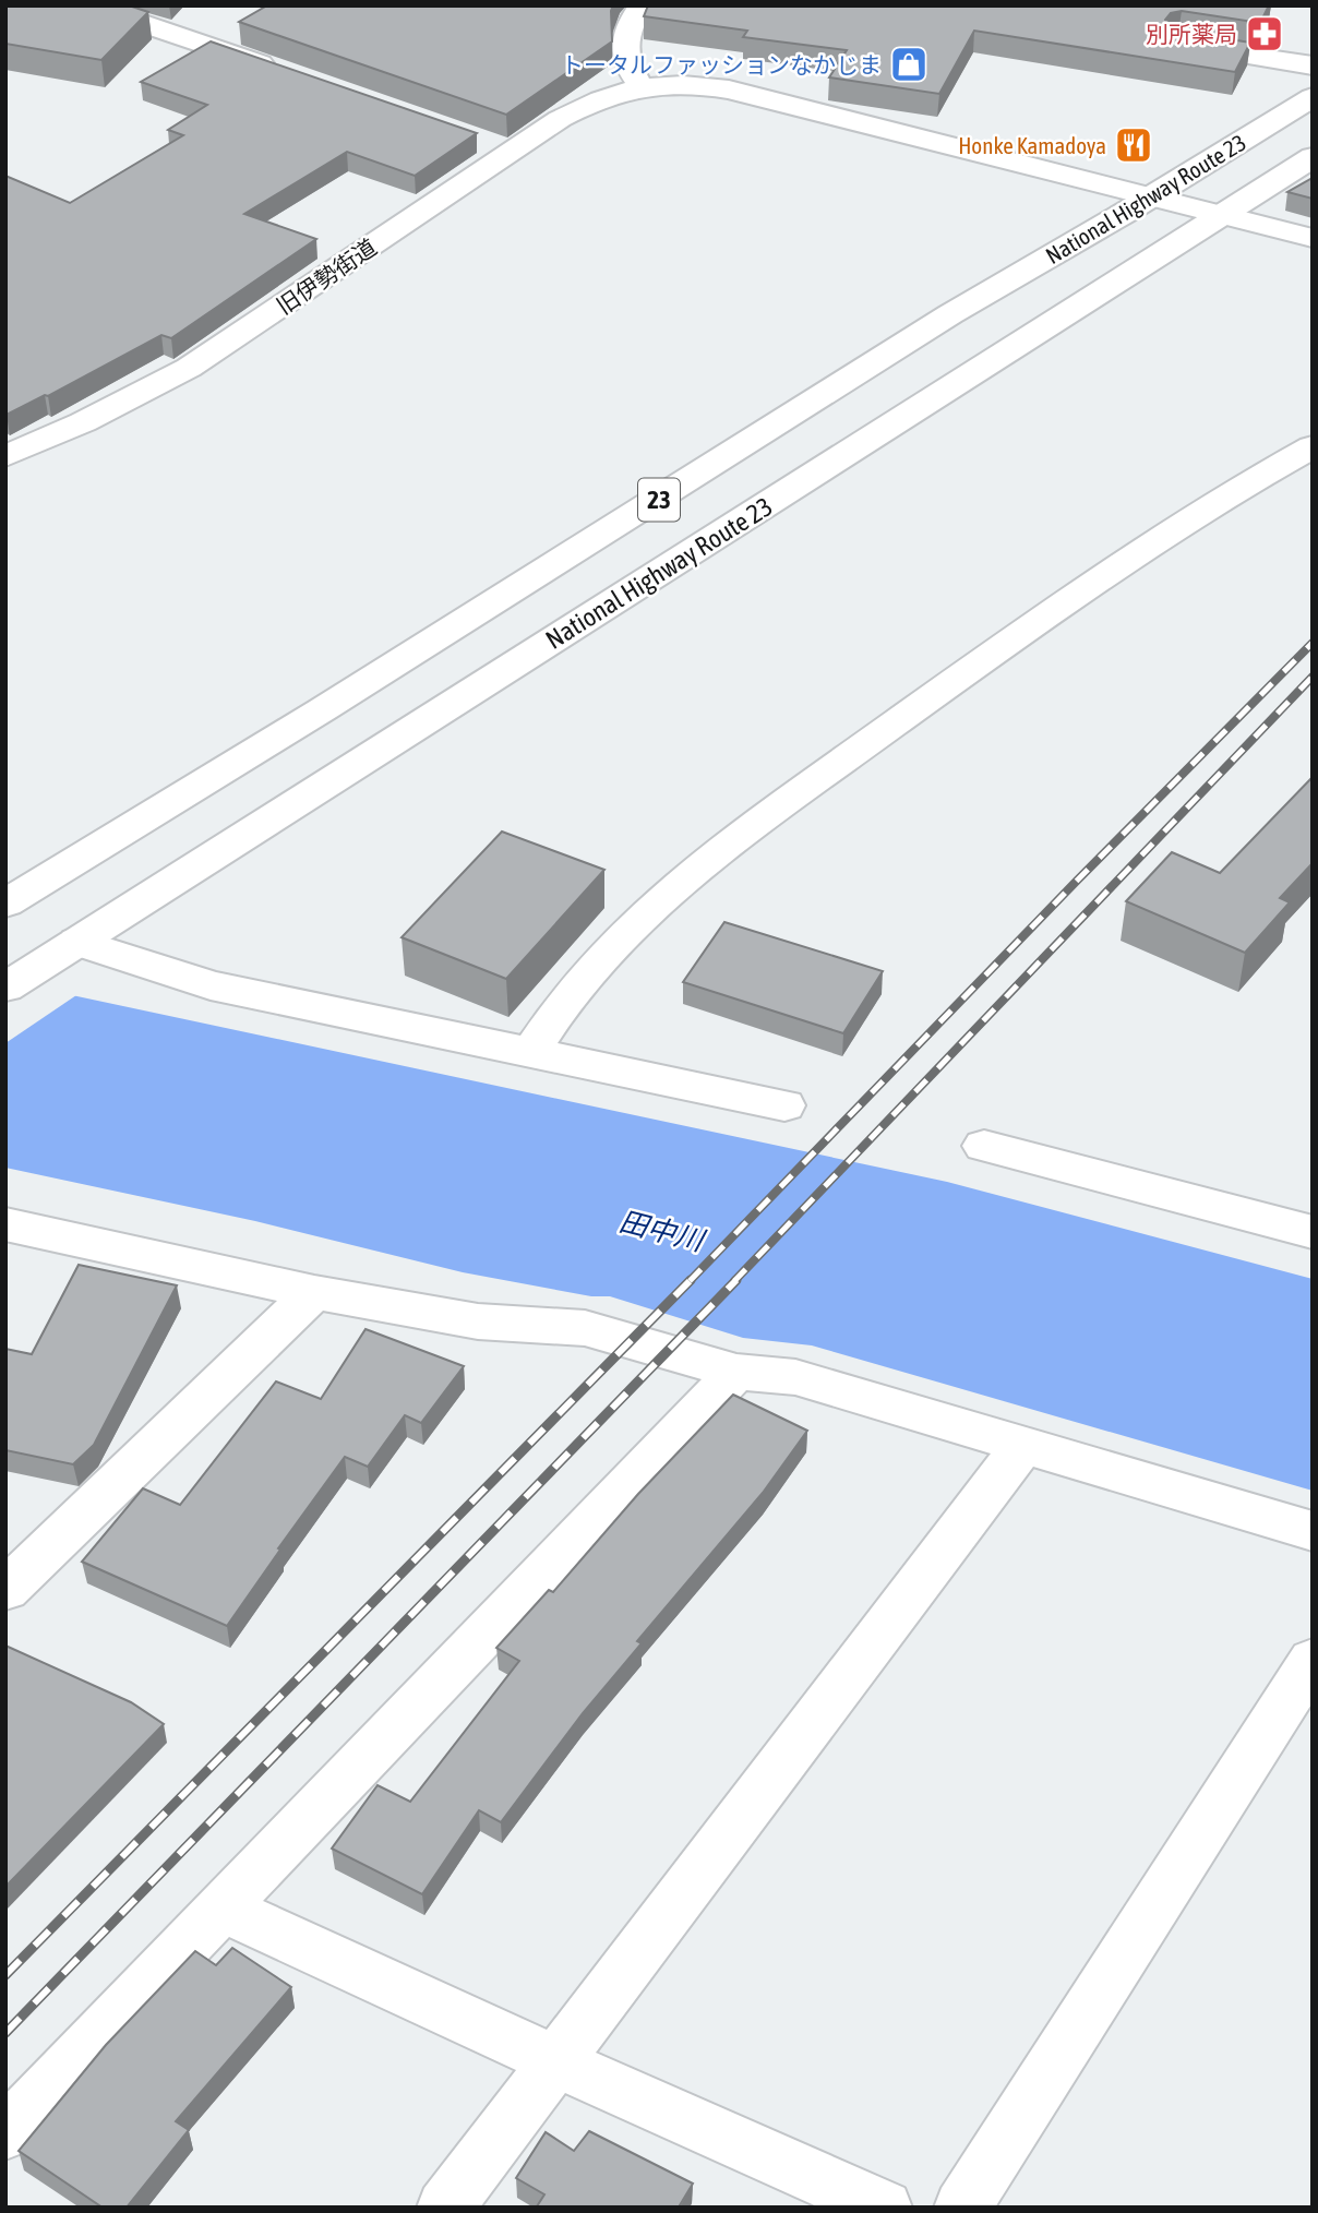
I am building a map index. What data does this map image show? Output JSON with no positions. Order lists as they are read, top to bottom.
{
  "streets": {
    "main road": ["National Highway Route 23", "旧伊勢街道", "23"]
  },
  "crossings": [
    ["National Highway Route 23", "旧伊勢街道"]
  ],
  "water": ["田中川"],
  "places": {
    "pharmacy": ["別所薬局"],
    "shop": ["トータルファッションなかじま"],
    "restaurant": ["Honke Kamadoya"]
  }
}
